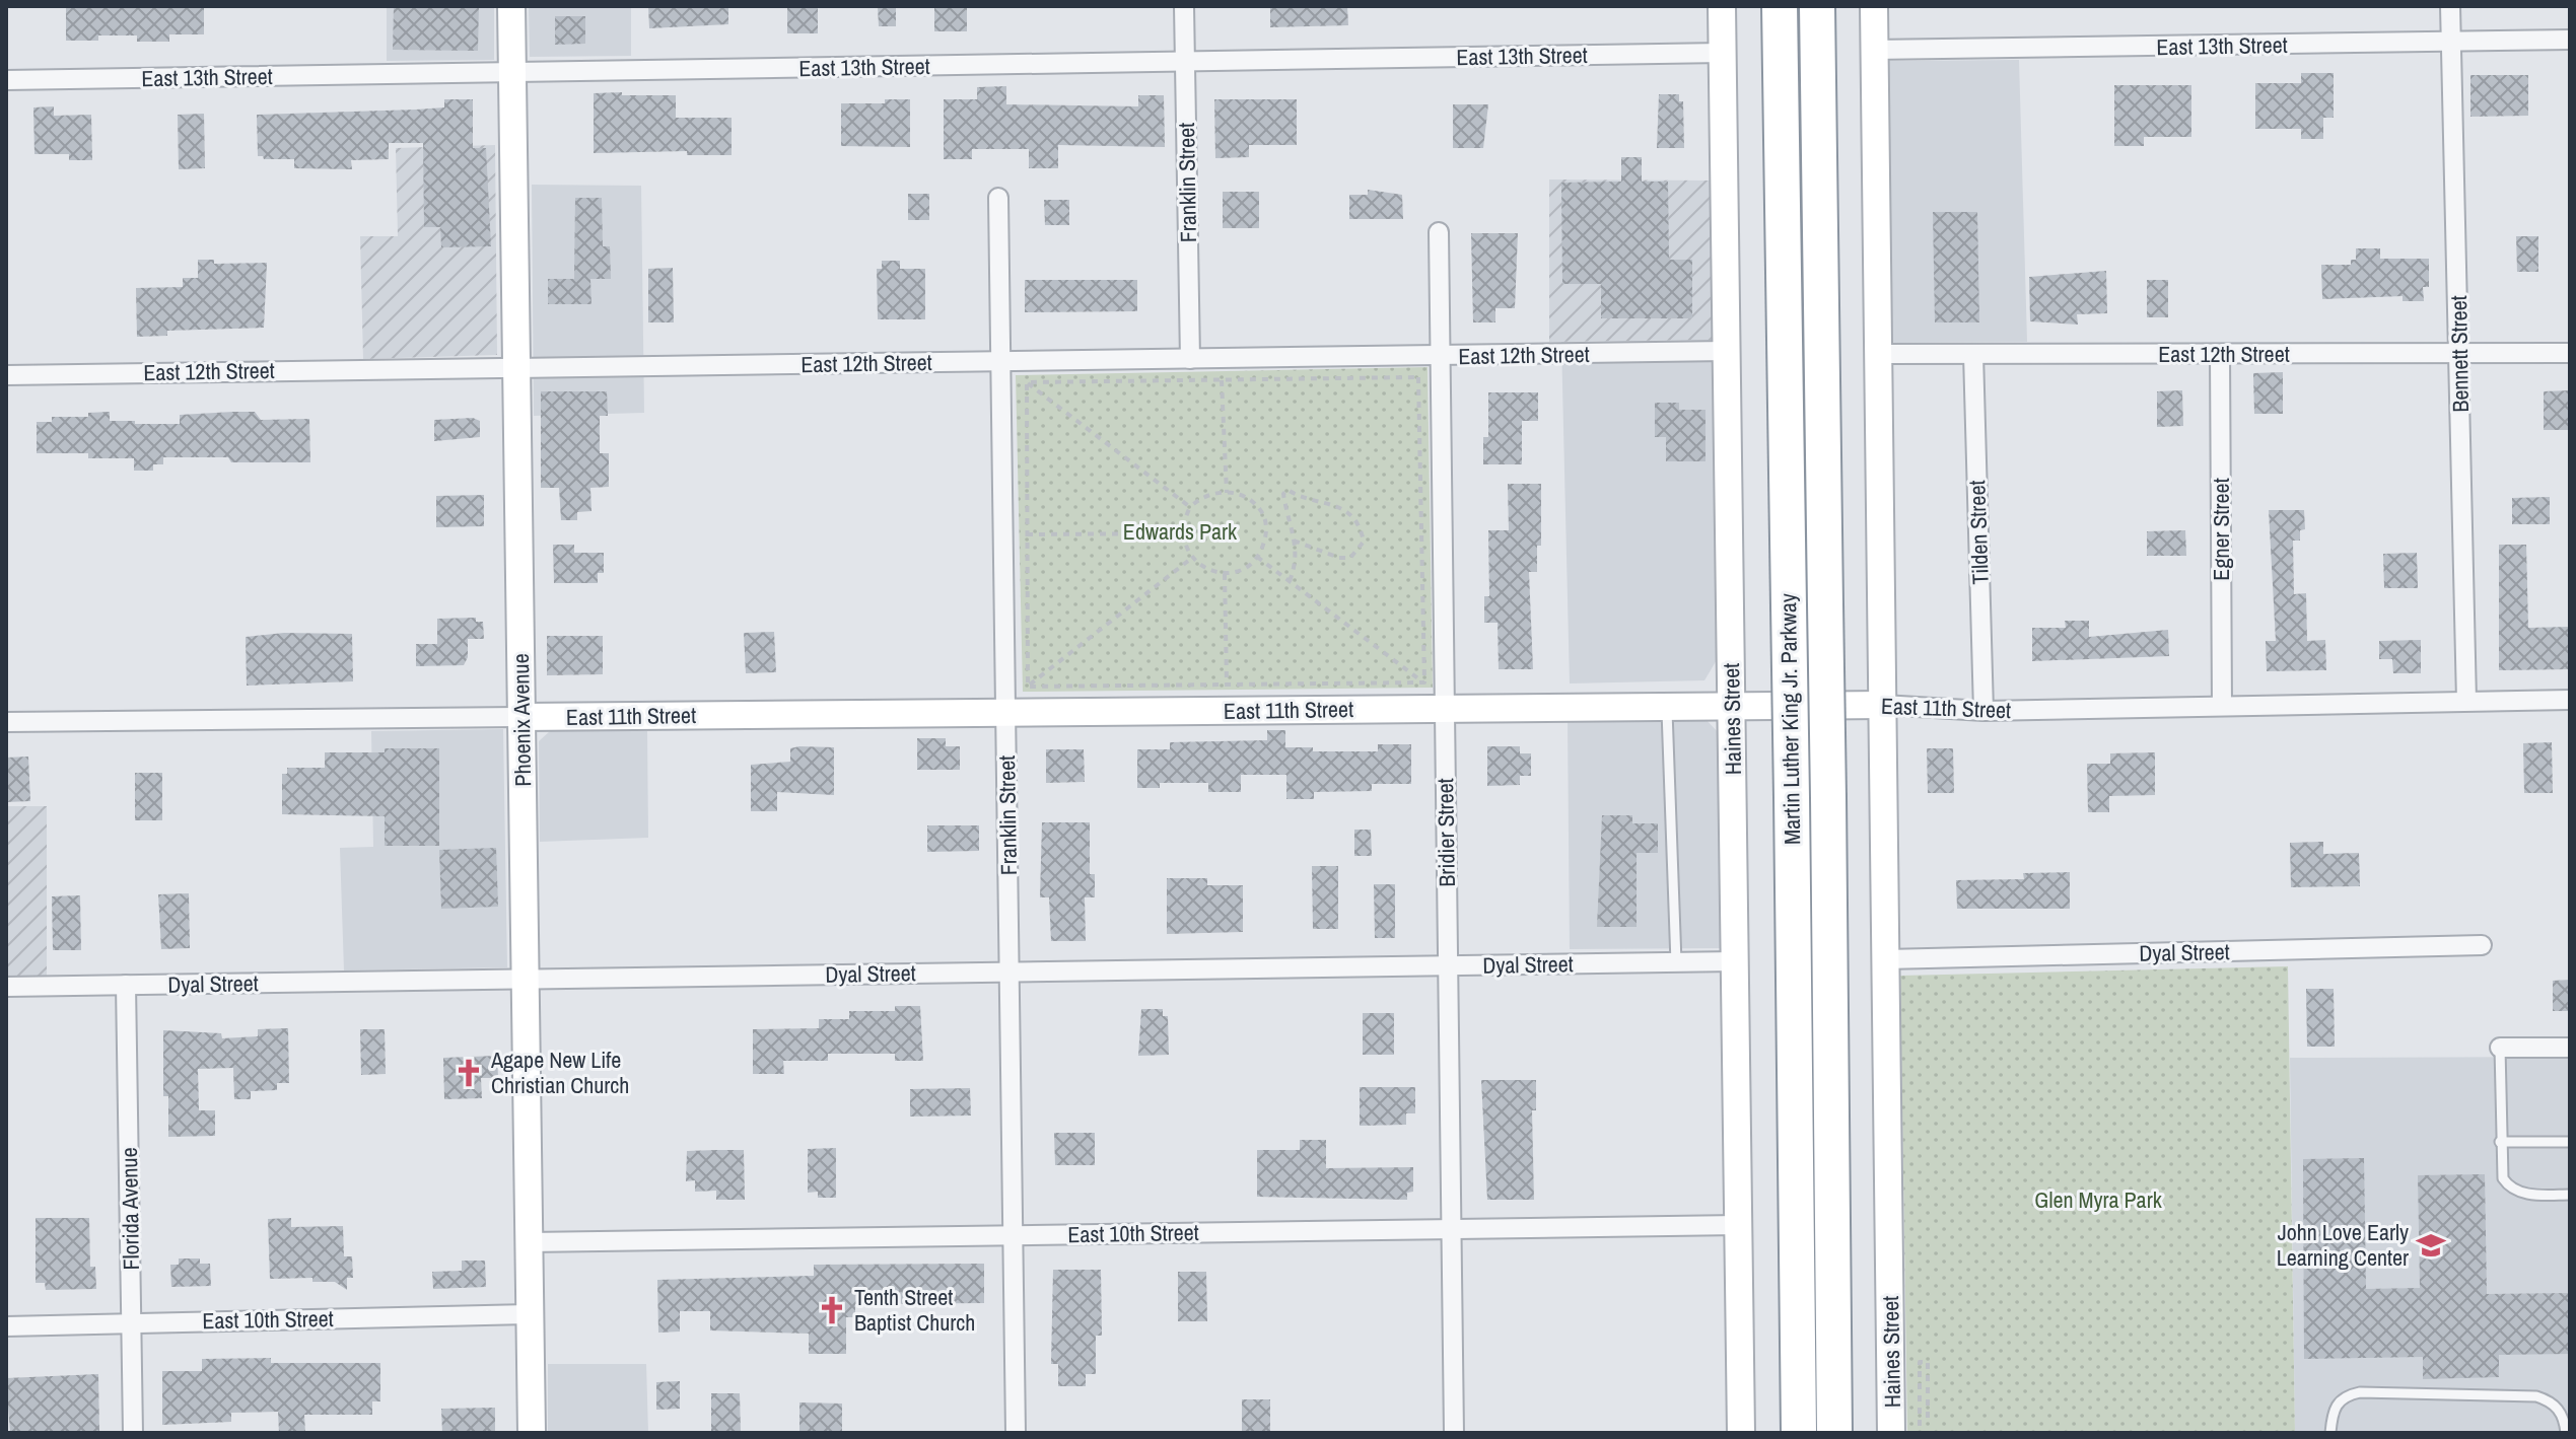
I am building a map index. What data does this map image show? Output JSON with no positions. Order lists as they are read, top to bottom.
{
  "streets": {
    "highway": ["Martin Luther King Jr. Parkway"],
    "street": [
      "East 13th Street",
      "Franklin Street",
      "East 12th Street",
      "Bennett Street",
      "Egner Street",
      "Tilden Street",
      "East 11th Street",
      "Haines Street",
      "Phoenix Avenue",
      "Bridier Street",
      "Dyal Street",
      "Florida Avenue",
      "East 10th Street"
    ]
  },
  "crossings": [
    ["East 13th Street", "Franklin Street"],
    ["East 13th Street", "Bennett Street"],
    ["East 13th Street", "Haines Street"],
    ["East 13th Street", "Phoenix Avenue"],
    ["Franklin Street", "East 12th Street"],
    ["Franklin Street", "East 11th Street"],
    ["Franklin Street", "Dyal Street"],
    ["Franklin Street", "East 10th Street"],
    ["East 12th Street", "Bennett Street"],
    ["East 12th Street", "Egner Street"],
    ["East 12th Street", "Tilden Street"],
    ["East 12th Street", "Haines Street"],
    ["East 12th Street", "Phoenix Avenue"],
    ["East 12th Street", "Bridier Street"],
    ["Bennett Street", "East 11th Street"],
    ["Egner Street", "East 11th Street"],
    ["Tilden Street", "East 11th Street"],
    ["East 11th Street", "Haines Street"],
    ["East 11th Street", "Phoenix Avenue"],
    ["East 11th Street", "Bridier Street"],
    ["Haines Street", "Dyal Street"],
    ["Haines Street", "East 10th Street"],
    ["Phoenix Avenue", "Dyal Street"],
    ["Phoenix Avenue", "East 10th Street"],
    ["Bridier Street", "Dyal Street"],
    ["Bridier Street", "East 10th Street"],
    ["Dyal Street", "Florida Avenue"],
    ["Florida Avenue", "East 10th Street"]
  ],
  "parks": ["Edwards Park", "Glen Myra Park"],
  "places": {
    "church": ["Agape New Life Christian Church", "Tenth Street Baptist Church"],
    "school or university": ["John Love Early Learning Center"]
  }
}
